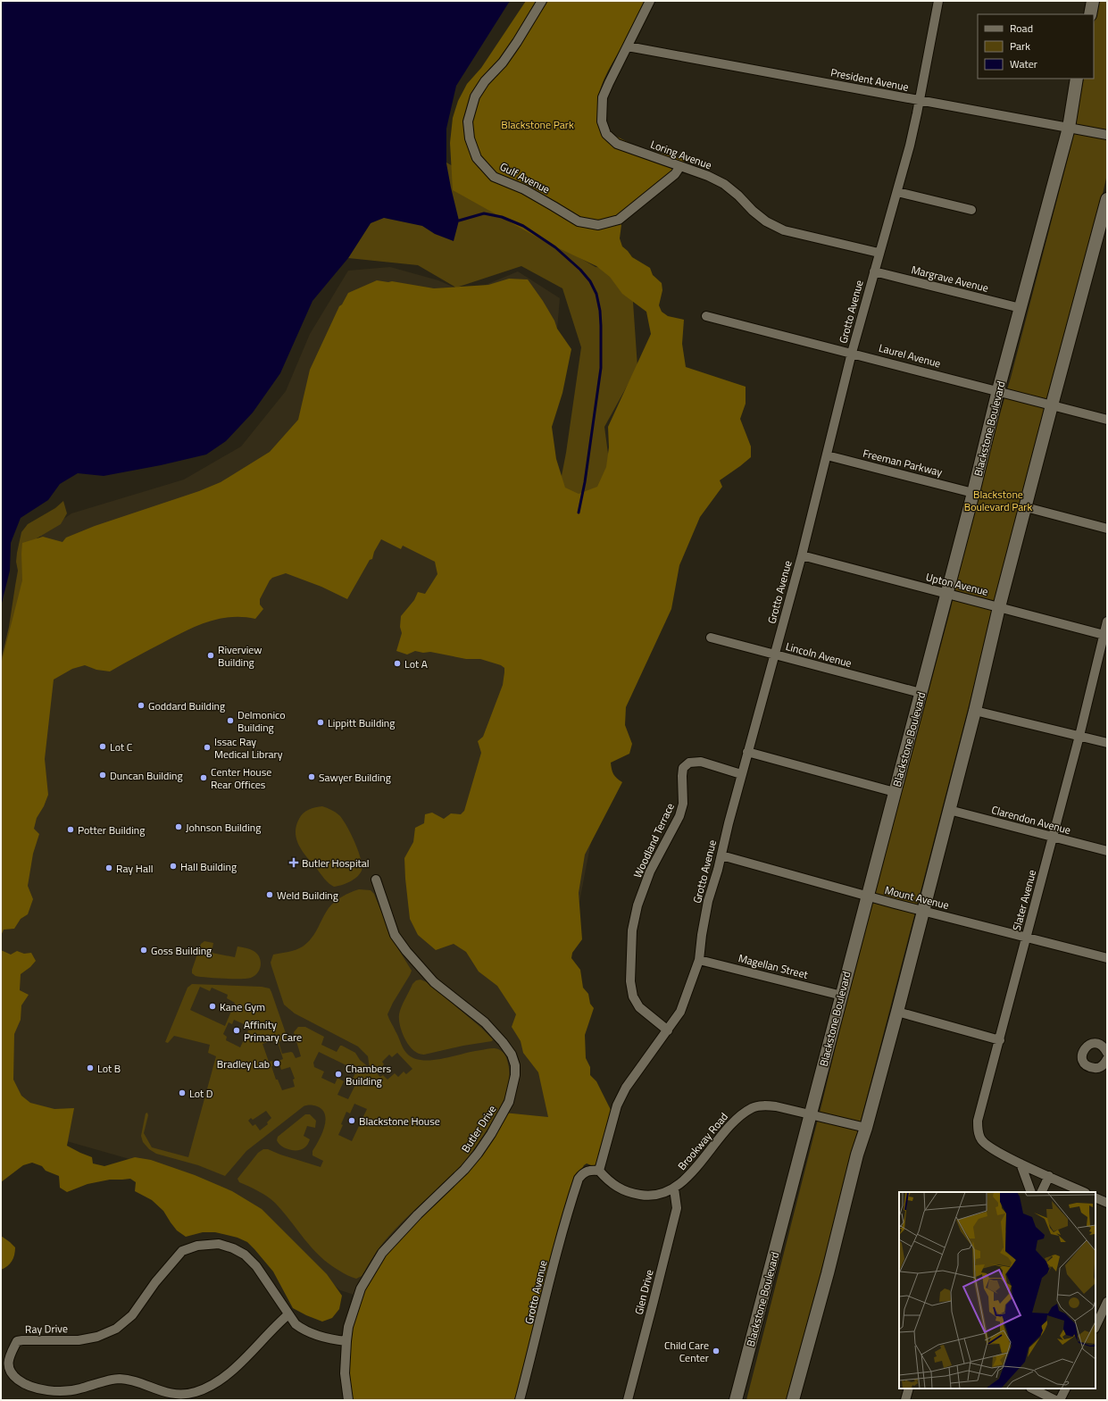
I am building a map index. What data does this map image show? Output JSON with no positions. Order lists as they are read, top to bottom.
{
  "streets": {
    "main road": ["Blackstone Boulevard"],
    "street": [
      "President Avenue",
      "Loring Avenue",
      "Gulf Avenue",
      "Margrave Avenue",
      "Grotto Avenue",
      "Laurel Avenue",
      "Freeman Parkway",
      "Upton Avenue",
      "Lincoln Avenue",
      "Clarendon Avenue",
      "Woodland Terrace",
      "Mount Avenue",
      "Slater Avenue",
      "Magellan Street",
      "Butler Drive",
      "Brookway Road",
      "Glen Drive",
      "Ray Drive"
    ]
  },
  "crossings": [
    ["President Avenue", "Loring Avenue"],
    ["President Avenue", "Grotto Avenue"],
    ["President Avenue", "Blackstone Boulevard"],
    ["Loring Avenue", "Gulf Avenue"],
    ["Loring Avenue", "Grotto Avenue"],
    ["Margrave Avenue", "Grotto Avenue"],
    ["Margrave Avenue", "Blackstone Boulevard"],
    ["Grotto Avenue", "Laurel Avenue"],
    ["Grotto Avenue", "Freeman Parkway"],
    ["Grotto Avenue", "Upton Avenue"],
    ["Grotto Avenue", "Lincoln Avenue"],
    ["Grotto Avenue", "Woodland Terrace"],
    ["Grotto Avenue", "Mount Avenue"],
    ["Grotto Avenue", "Magellan Street"],
    ["Grotto Avenue", "Brookway Road"],
    ["Laurel Avenue", "Blackstone Boulevard"],
    ["Blackstone Boulevard", "Freeman Parkway"],
    ["Blackstone Boulevard", "Upton Avenue"],
    ["Blackstone Boulevard", "Lincoln Avenue"],
    ["Blackstone Boulevard", "Mount Avenue"],
    ["Blackstone Boulevard", "Magellan Street"],
    ["Blackstone Boulevard", "Brookway Road"],
    ["Upton Avenue", "Slater Avenue"],
    ["Clarendon Avenue", "Slater Avenue"],
    ["Mount Avenue", "Slater Avenue"],
    ["Butler Drive", "Ray Drive"],
    ["Brookway Road", "Glen Drive"]
  ],
  "parks": ["Blackstone Park", "Blackstone Boulevard Park"],
  "places": {
    "other": [
      "Riverview Building",
      "Lot A",
      "Goddard Building",
      "Delmonico Building",
      "Lippitt Building",
      "Lot C",
      "Issac Ray Medical Library",
      "Duncan Building",
      "Sawyer Building",
      "Center House Rear Offices",
      "Johnson Building",
      "Potter Building",
      "Hall Building",
      "Ray Hall",
      "Weld Building",
      "Goss Building",
      "Kane Gym",
      "Affinity Primary Care",
      "Bradley Lab",
      "Lot B",
      "Chambers Building",
      "Lot D",
      "Blackstone House",
      "Child Care Center"
    ],
    "health": ["Butler Hospital"]
  },
  "legend": ["Road", "Park", "Water"]
}
